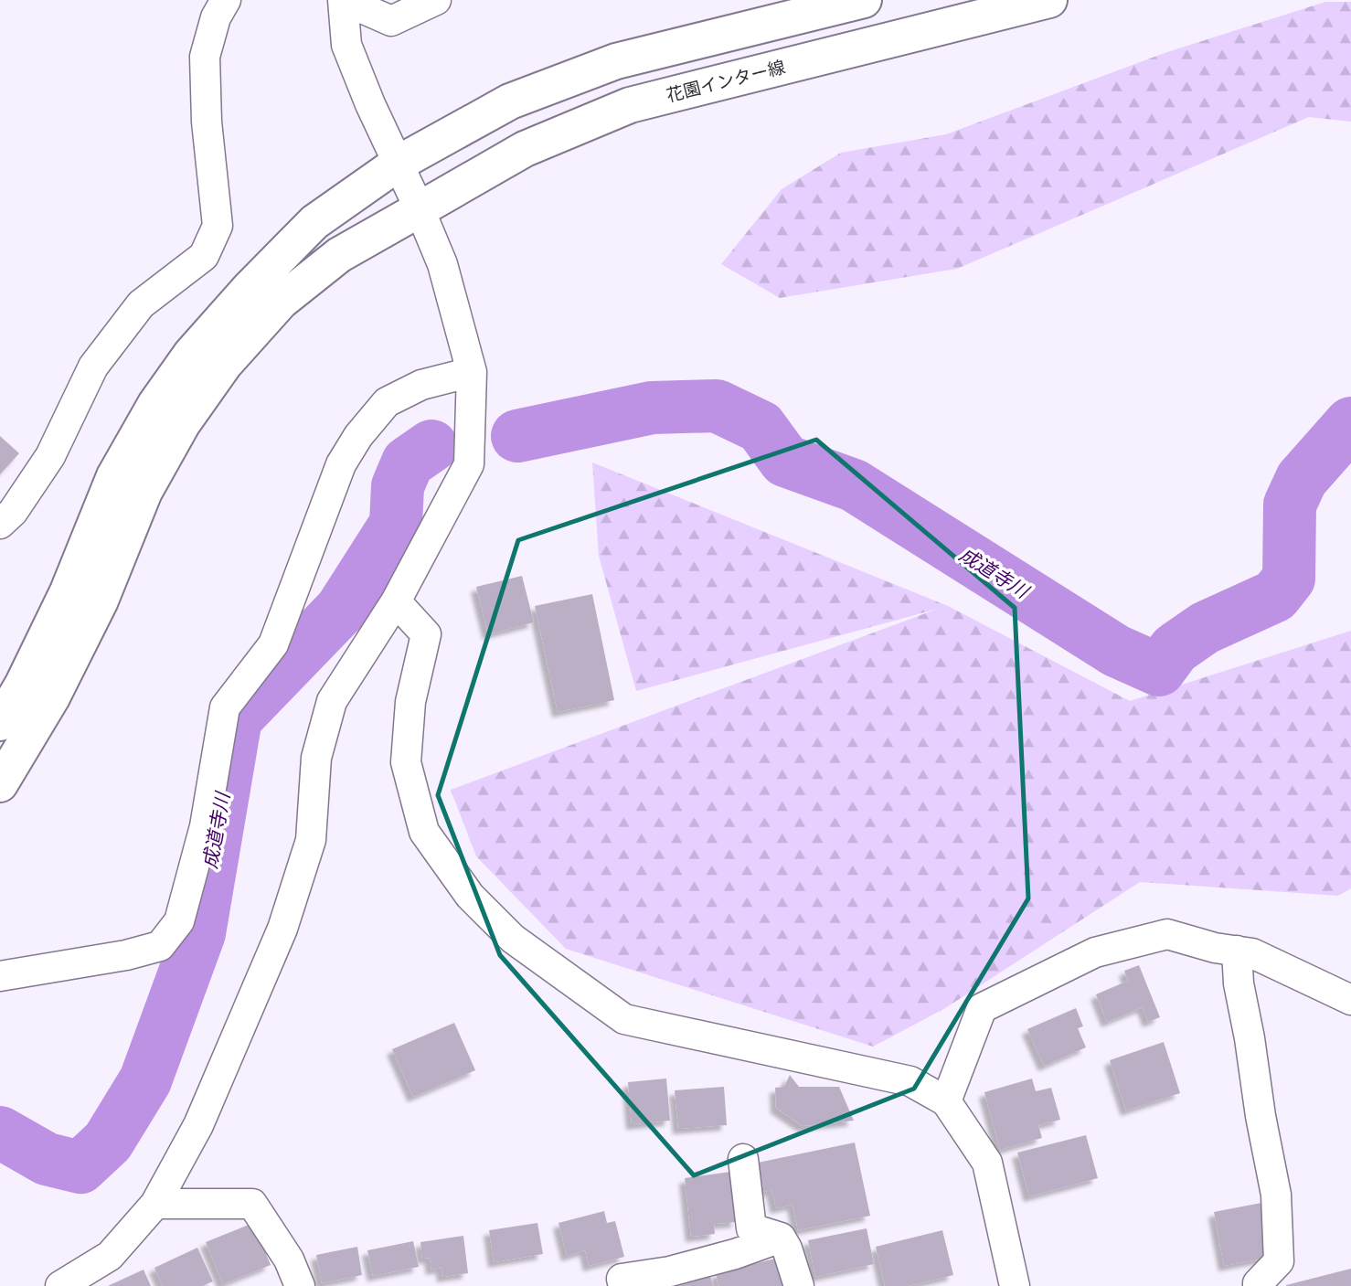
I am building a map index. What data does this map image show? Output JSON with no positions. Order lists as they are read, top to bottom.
{
  "streets": {
    "main road": ["花園インター線"]
  },
  "water": ["成道寺川"]
}
